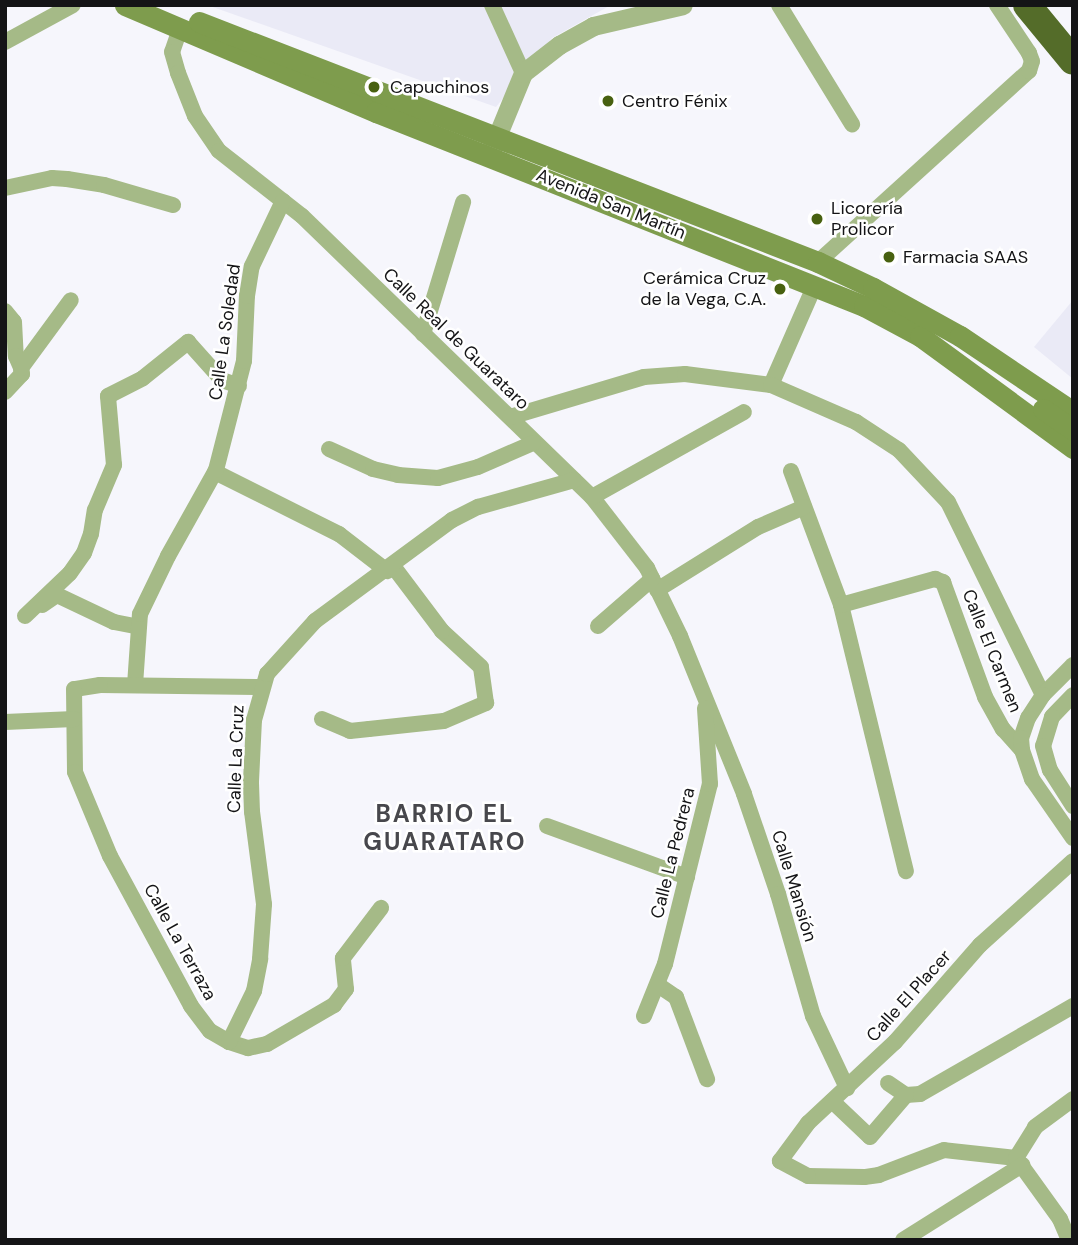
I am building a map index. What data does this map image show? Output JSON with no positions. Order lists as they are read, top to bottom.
{
  "streets": {
    "main road": ["Avenida San Martín"],
    "street": [
      "Calle La Soledad",
      "Calle Real de Guarataro",
      "Calle El Carmen",
      "Calle La Cruz",
      "Calle La Pedrera",
      "Calle Mansión",
      "Calle La Terraza",
      "Calle El Placer"
    ]
  },
  "crossings": [
    ["Avenida San Martín", "Calle Real de Guarataro"],
    ["Calle La Soledad", "Calle Real de Guarataro"],
    ["Calle La Soledad", "Calle La Terraza"],
    ["Calle Real de Guarataro", "Calle La Cruz"],
    ["Calle Real de Guarataro", "Calle La Pedrera"],
    ["Calle Real de Guarataro", "Calle Mansión"],
    ["Calle La Cruz", "Calle La Terraza"],
    ["Calle La Pedrera", "Calle Mansión"],
    ["Calle Mansión", "Calle El Placer"]
  ],
  "districts": ["BARRIO EL GUARATARO"],
  "places": [
    "Capuchinos",
    "Centro Fénix",
    "Licorería Prolicor",
    "Farmacia SAAS",
    "Cerámica Cruz de la Vega, C.A."
  ]
}
